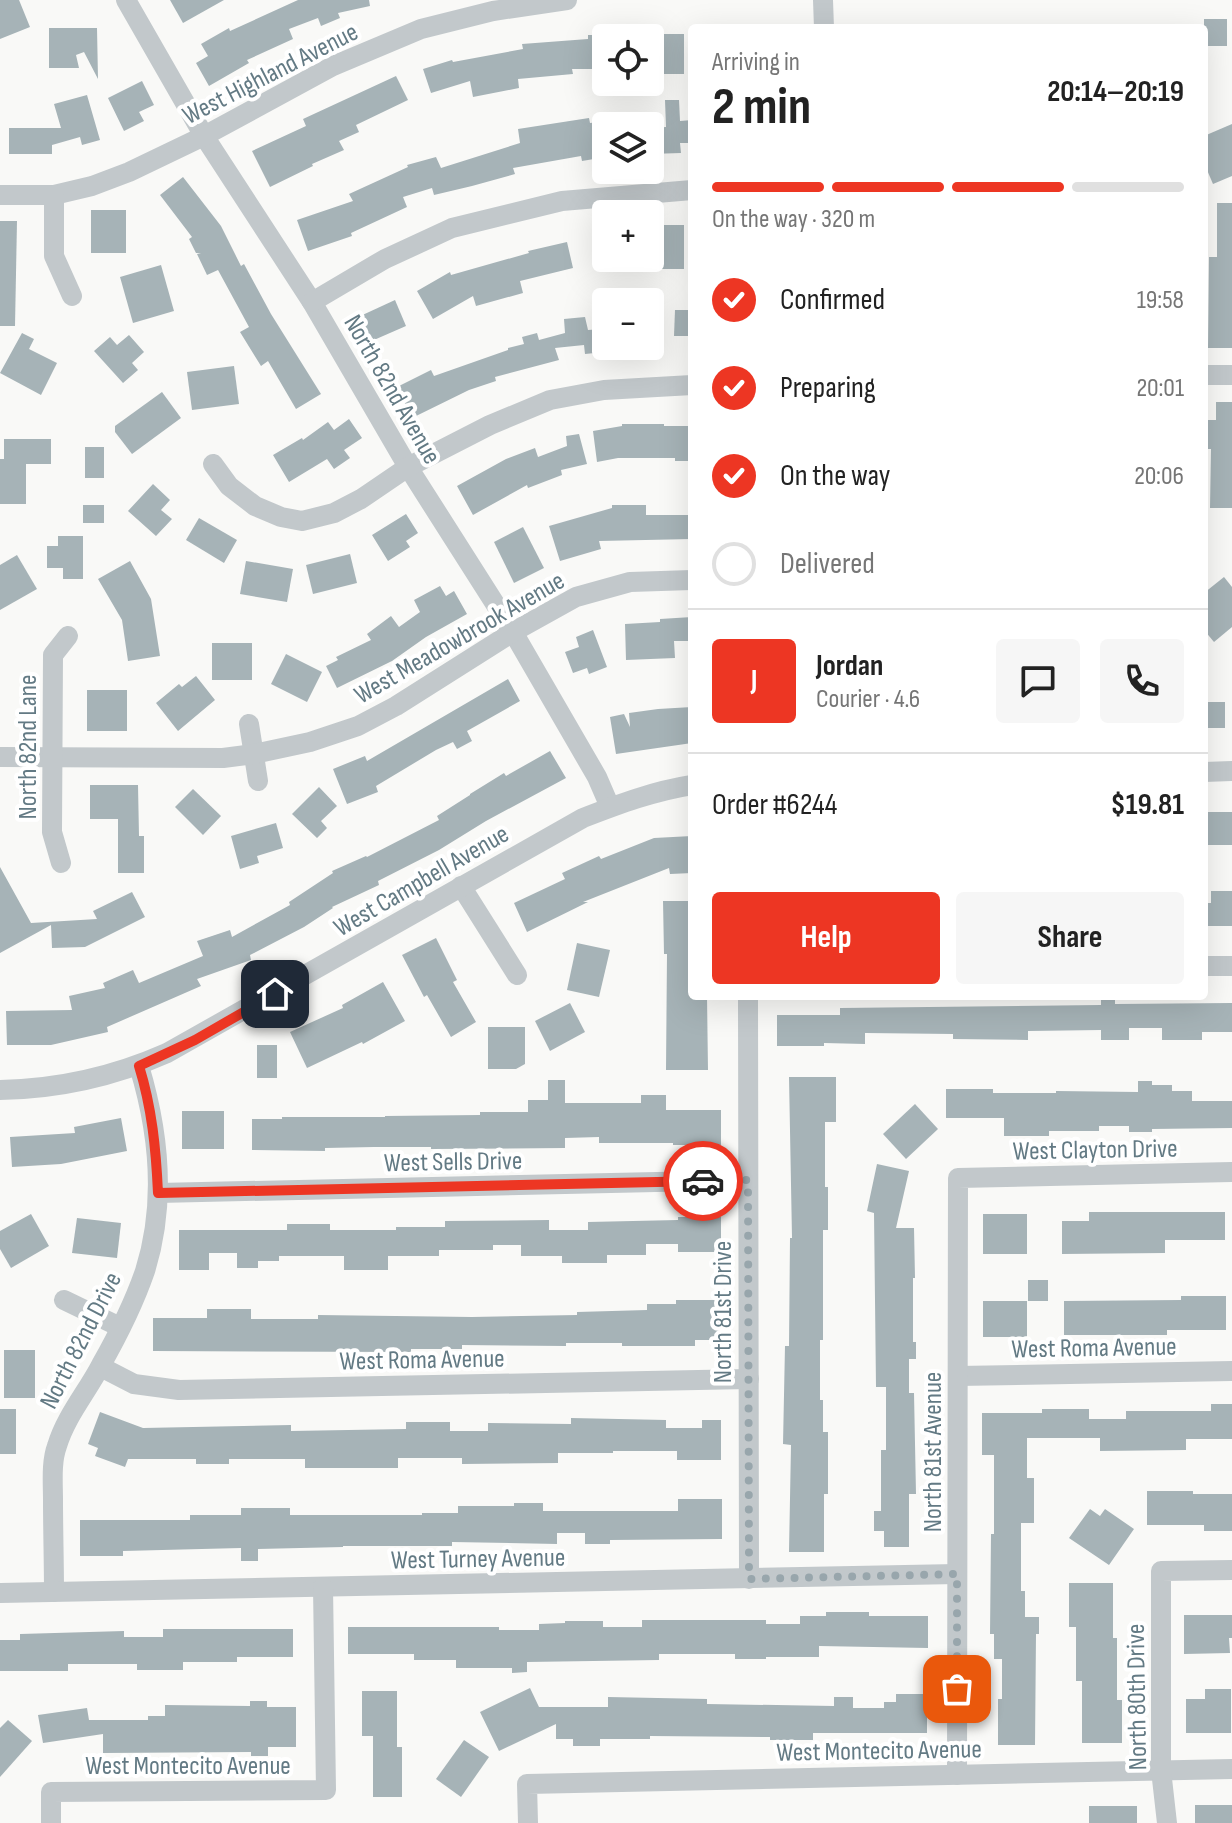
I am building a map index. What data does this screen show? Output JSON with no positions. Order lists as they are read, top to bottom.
{
  "streets": {
    "street": [
      "West Highland Avenue",
      "North 82nd Avenue",
      "West Meadowbrook Avenue",
      "North 82nd Lane",
      "West Campbell Avenue",
      "West Clayton Drive",
      "West Sells Drive",
      "North 81st Drive",
      "North 82nd Drive",
      "West Roma Avenue",
      "North 81st Avenue",
      "West Turney Avenue",
      "North 80th Drive",
      "West Montecito Avenue"
    ]
  },
  "crossings": [
    ["West Highland Avenue", "North 82nd Avenue"],
    ["North 82nd Avenue", "West Meadowbrook Avenue"],
    ["North 82nd Avenue", "West Campbell Avenue"],
    ["West Meadowbrook Avenue", "North 82nd Lane"],
    ["West Campbell Avenue", "North 82nd Drive"],
    ["West Clayton Drive", "North 81st Avenue"],
    ["West Sells Drive", "North 81st Drive"],
    ["West Sells Drive", "North 82nd Drive"],
    ["North 81st Drive", "West Roma Avenue"],
    ["North 81st Drive", "West Turney Avenue"],
    ["North 82nd Drive", "West Roma Avenue"],
    ["North 82nd Drive", "West Turney Avenue"],
    ["West Roma Avenue", "North 81st Avenue"],
    ["North 81st Avenue", "West Turney Avenue"],
    ["North 81st Avenue", "West Montecito Avenue"],
    ["West Turney Avenue", "West Montecito Avenue"],
    ["North 80th Drive", "West Montecito Avenue"]
  ],
  "page": {
    "map_buttons": ["+", "−"],
    "heading": ["2 min", "Arriving in", "20:14–20:19"],
    "panel": [
      "Jordan",
      "Courier · 4.6",
      "Order #6244",
      "$19.81"
    ],
    "bar": "On the way · 320 m",
    "list": [
      ["Confirmed", "19:58"],
      ["Preparing", "20:01"],
      ["On the way", "20:06"],
      "Delivered"
    ],
    "round": "J",
    "buttons": ["Help", "Share"]
  }
}
